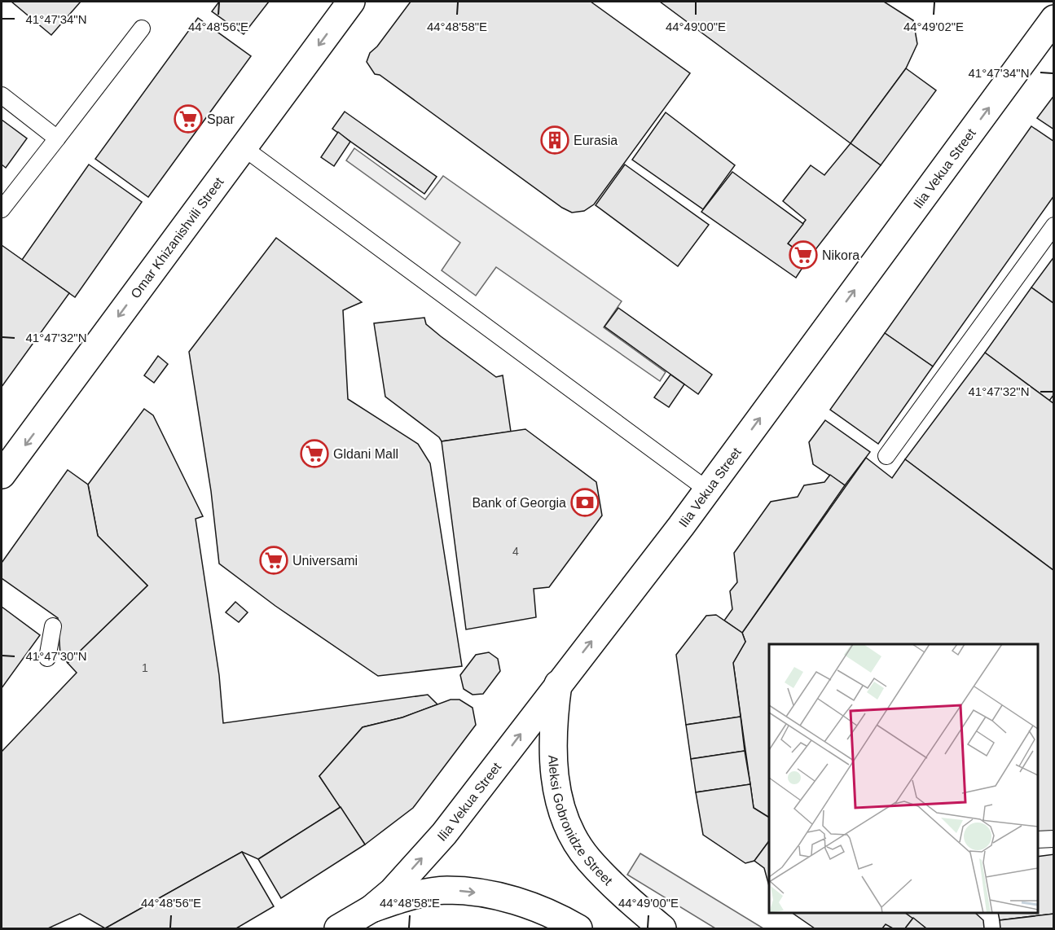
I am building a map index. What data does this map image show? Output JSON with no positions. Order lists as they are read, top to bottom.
{
  "streets": {
    "main road": ["Ilia Vekua Street", "Omar Khizanishvili Street", "Aleksi Gobronidze Street"]
  },
  "crossings": [
    ["Ilia Vekua Street", "Aleksi Gobronidze Street"]
  ],
  "one_way": ["Ilia Vekua Street", "Omar Khizanishvili Street"],
  "places": {
    "supermarket": [
      "Spar",
      "Nikora",
      "Gldani Mall",
      "Universami"
    ],
    "building": ["Eurasia"],
    "bank": ["Bank of Georgia"]
  },
  "house_numbers": ["4", "1"],
  "coordinates": [
    "41°47'34\"N",
    "44°49'00\"E",
    "44°49'02\"E",
    "44°48'56\"E",
    "44°48'58\"E",
    "41°47'32\"N",
    "41°47'30\"N"
  ]
}
